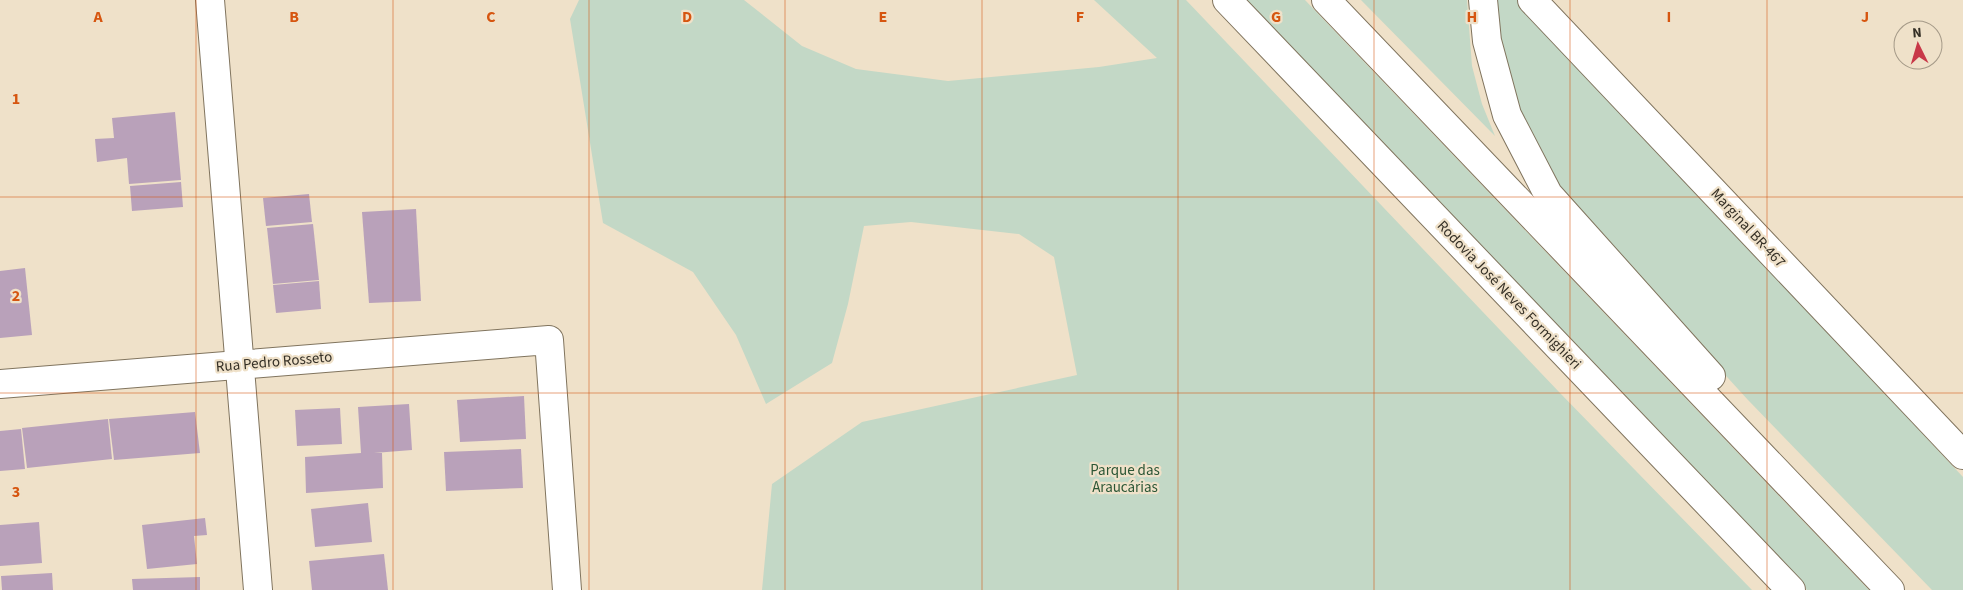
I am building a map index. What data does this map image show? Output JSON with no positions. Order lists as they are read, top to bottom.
{
  "streets": {
    "main road": ["Marginal BR-467", "Rodovia José Neves Formighieri", "Rua Pedro Rosseto"]
  },
  "parks": ["Parque das Araucárias"],
  "north": "top",
  "grid": {
    "columns": [
      "A",
      "B",
      "C",
      "D",
      "E",
      "F",
      "G",
      "H",
      "I",
      "J"
    ],
    "rows": ["1", "2", "3"]
  }
}
